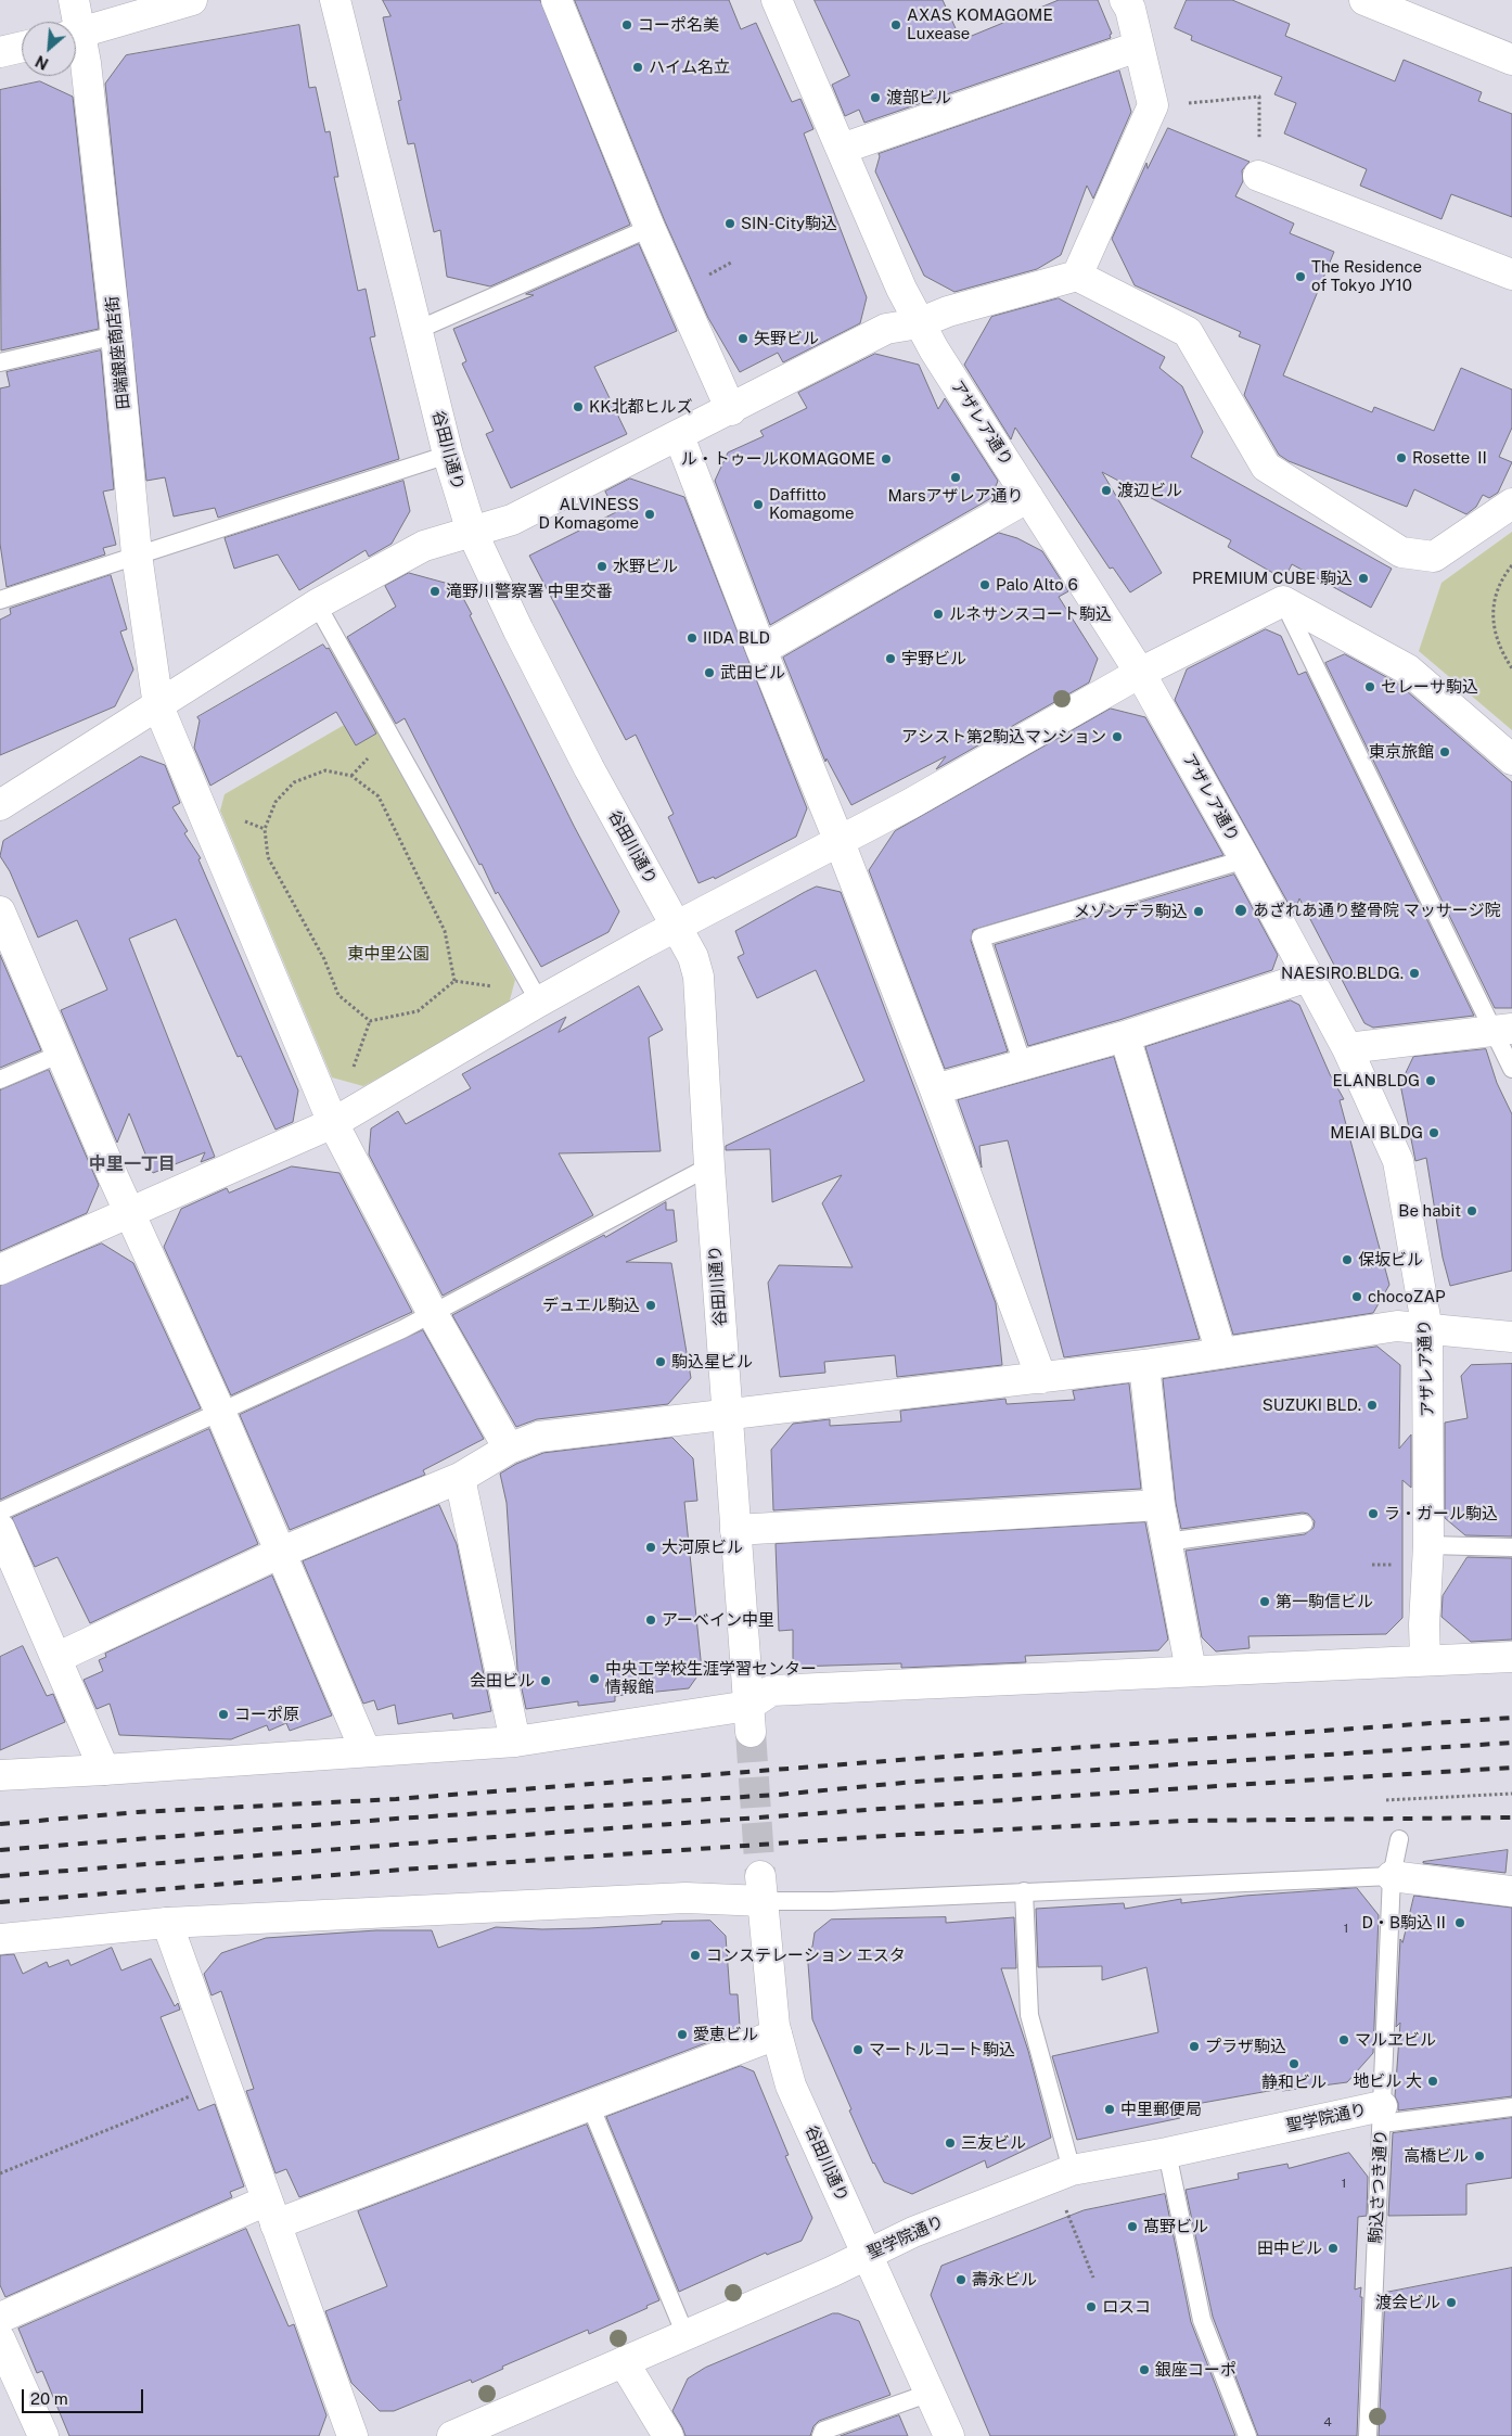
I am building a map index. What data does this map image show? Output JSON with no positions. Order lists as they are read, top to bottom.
{
  "streets": {
    "street": [
      "田端銀座商店街",
      "アザレア通り",
      "谷田川通り",
      "聖学院通り"
    ],
    "lane": ["駒込さつき通り"]
  },
  "crossings": [
    ["谷田川通り", "聖学院通り"],
    ["聖学院通り", "駒込さつき通り"]
  ],
  "districts": ["中里一丁目"],
  "parks": ["東中里公園"],
  "places": [
    "コーポ名美",
    "AXAS KOMAGOME Luxease",
    "ハイム名立",
    "渡部ビル",
    "SIN-City駒込",
    "The Residence of Tokyo JY10",
    "矢野ビル",
    "KK北都ヒルズ",
    "Rosette Ⅱ",
    "ル・トゥールKOMAGOME",
    "Marsアザレア通り",
    "渡辺ビル",
    "Daffitto Komagome",
    "ALVINESS D Komagome",
    "水野ビル",
    "PREMIUM CUBE 駒込",
    "Palo Alto 6",
    "滝野川警察署 中里交番",
    "ルネサンスコート駒込",
    "IIDA BLD",
    "宇野ビル",
    "武田ビル",
    "セレーサ駒込",
    "アシスト第2駒込マンション",
    "東京旅館",
    "あざれあ通り整骨院 マッサージ院",
    "メゾンデラ駒込",
    "NAESIRO.BLDG.",
    "ELANBLDG",
    "MEIAI BLDG",
    "Be habit",
    "保坂ビル",
    "chocoZAP",
    "デュエル駒込",
    "駒込星ビル",
    "SUZUKI BLD.",
    "ラ・ガール駒込",
    "大河原ビル",
    "第一駒信ビル",
    "アーベイン中里",
    "中央工学校生涯学習センター 情報館",
    "会田ビル",
    "コーポ原",
    "D・B駒込Ⅱ",
    "コンステレーション エスタ",
    "愛恵ビル",
    "マルヱビル",
    "プラザ駒込",
    "マートルコート駒込",
    "静和ビル",
    "地ビル 大",
    "中里郵便局",
    "三友ビル",
    "高橋ビル",
    "髙野ビル",
    "田中ビル",
    "壽永ビル",
    "渡会ビル",
    "ロスコ",
    "銀座コーポ"
  ],
  "house_numbers": ["1", "1", "4"],
  "scale_bar": "20 m",
  "north": "bottom left"
}
